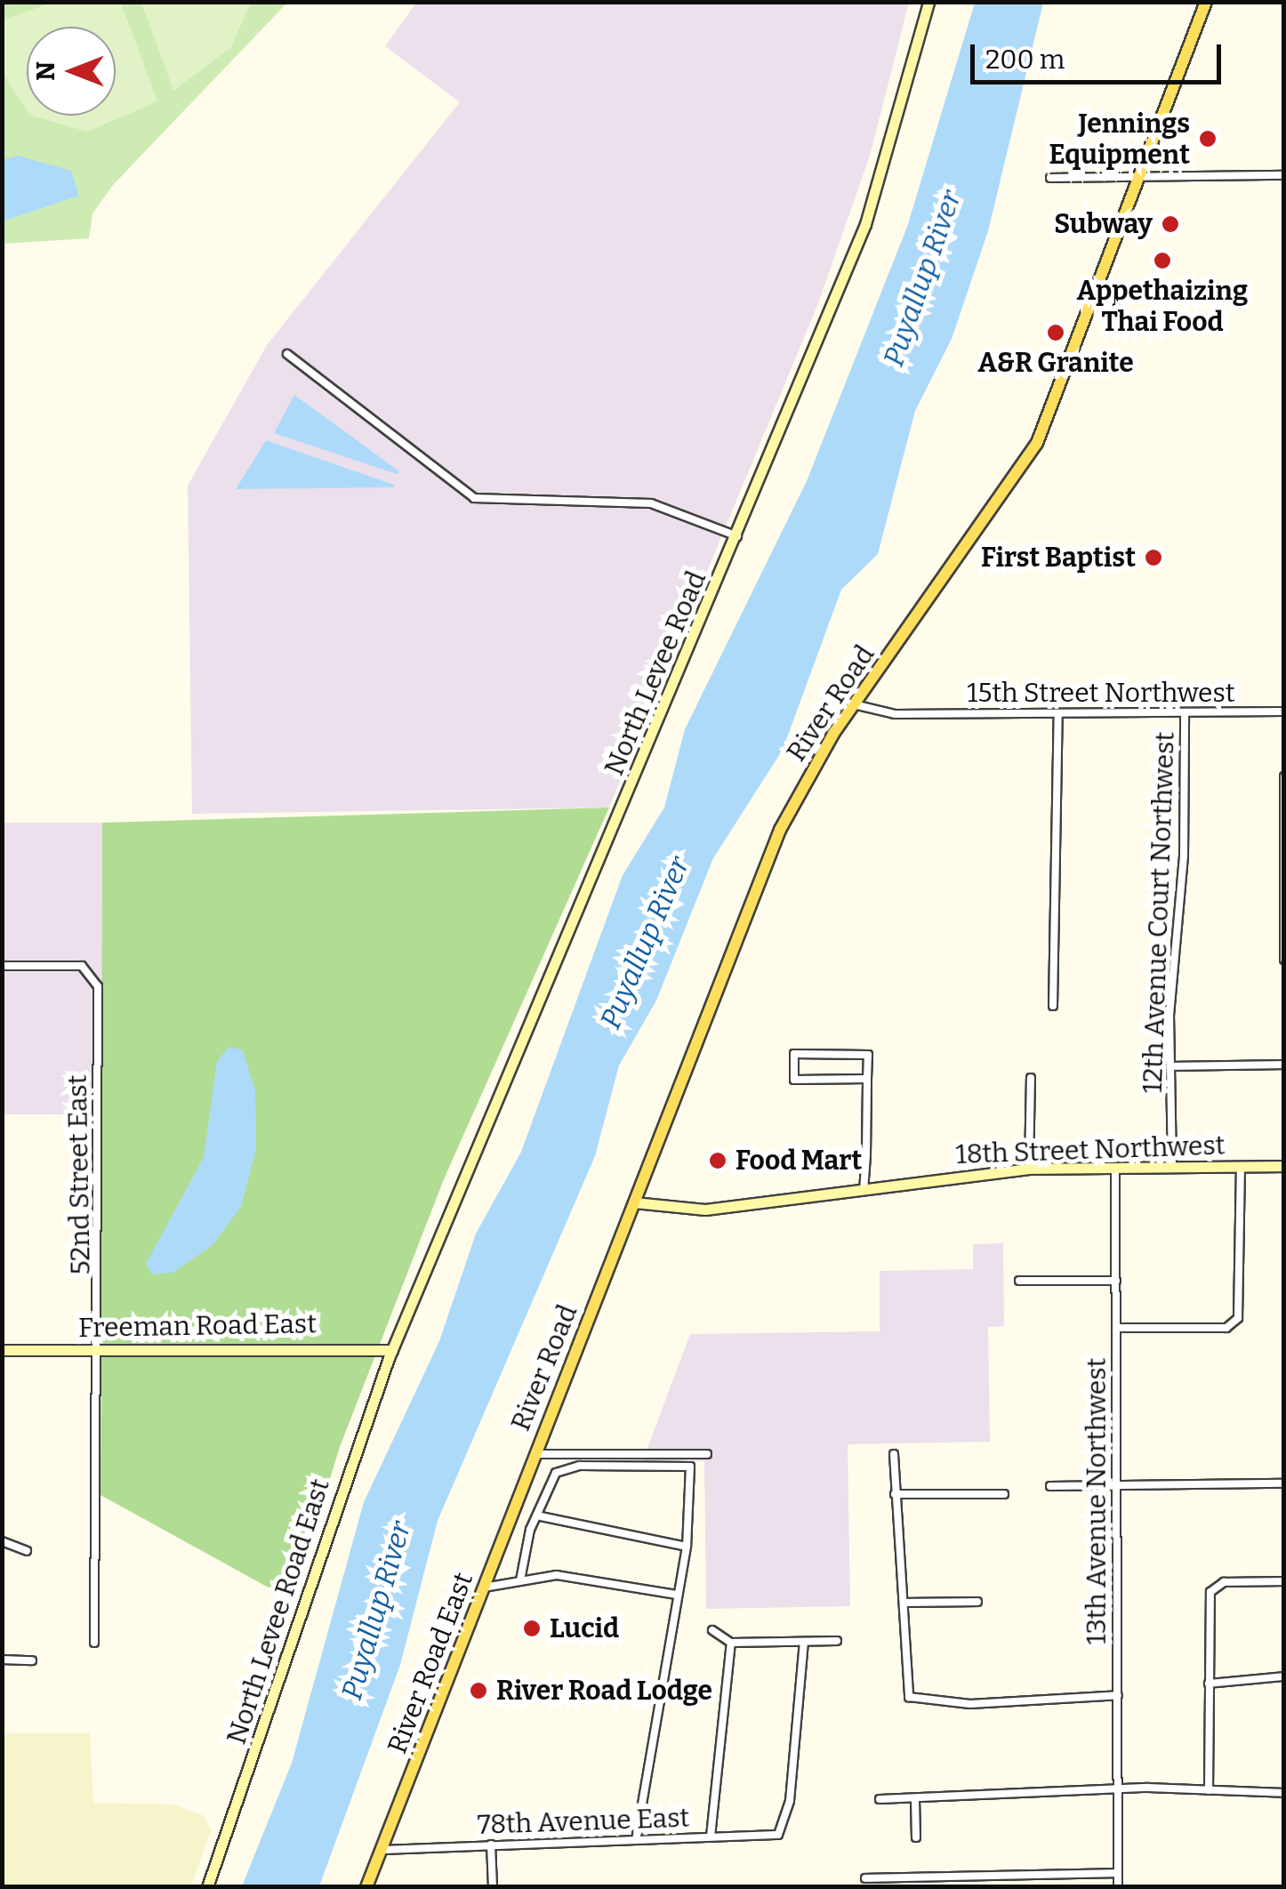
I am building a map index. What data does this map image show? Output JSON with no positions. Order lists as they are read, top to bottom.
{
  "streets": {
    "main road": ["River Road", "River Road East"],
    "street": [
      "North Levee Road",
      "15th Street Northwest",
      "12th Avenue Court Northwest",
      "18th Street Northwest",
      "52nd Street East",
      "Freeman Road East",
      "13th Avenue Northwest",
      "North Levee Road East",
      "78th Avenue East"
    ]
  },
  "crossings": [
    ["North Levee Road", "Freeman Road East"],
    ["North Levee Road", "North Levee Road East"],
    ["15th Street Northwest", "River Road"],
    ["15th Street Northwest", "12th Avenue Court Northwest"],
    ["River Road", "18th Street Northwest"],
    ["River Road", "River Road East"],
    ["12th Avenue Court Northwest", "18th Street Northwest"],
    ["18th Street Northwest", "13th Avenue Northwest"],
    ["52nd Street East", "Freeman Road East"],
    ["Freeman Road East", "North Levee Road East"],
    ["River Road East", "78th Avenue East"]
  ],
  "water": ["Puyallup River"],
  "places": [
    "Jennings Equipment",
    "Subway",
    "Appethaizing Thai Food",
    "A&R Granite",
    "First Baptist",
    "Food Mart",
    "Lucid",
    "River Road Lodge"
  ],
  "scale_bar": "200 m",
  "north": "left"
}
